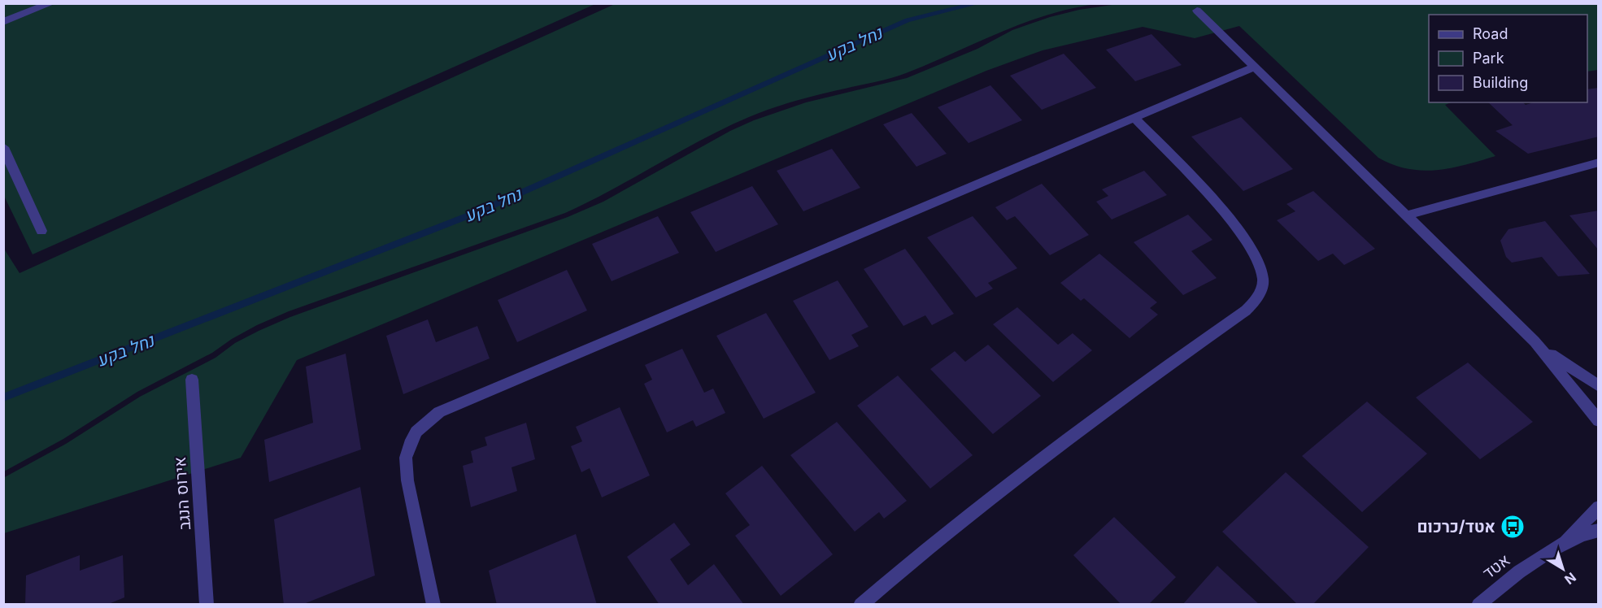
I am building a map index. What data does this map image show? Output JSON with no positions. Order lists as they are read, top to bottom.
{
  "streets": {
    "street": ["אירוס הנגב", "אטד"]
  },
  "water": ["נחל בקע"],
  "places": {
    "bus stop": ["אטד/כרכום"]
  },
  "legend": ["Road", "Park", "Building"],
  "north": "bottom right"
}
